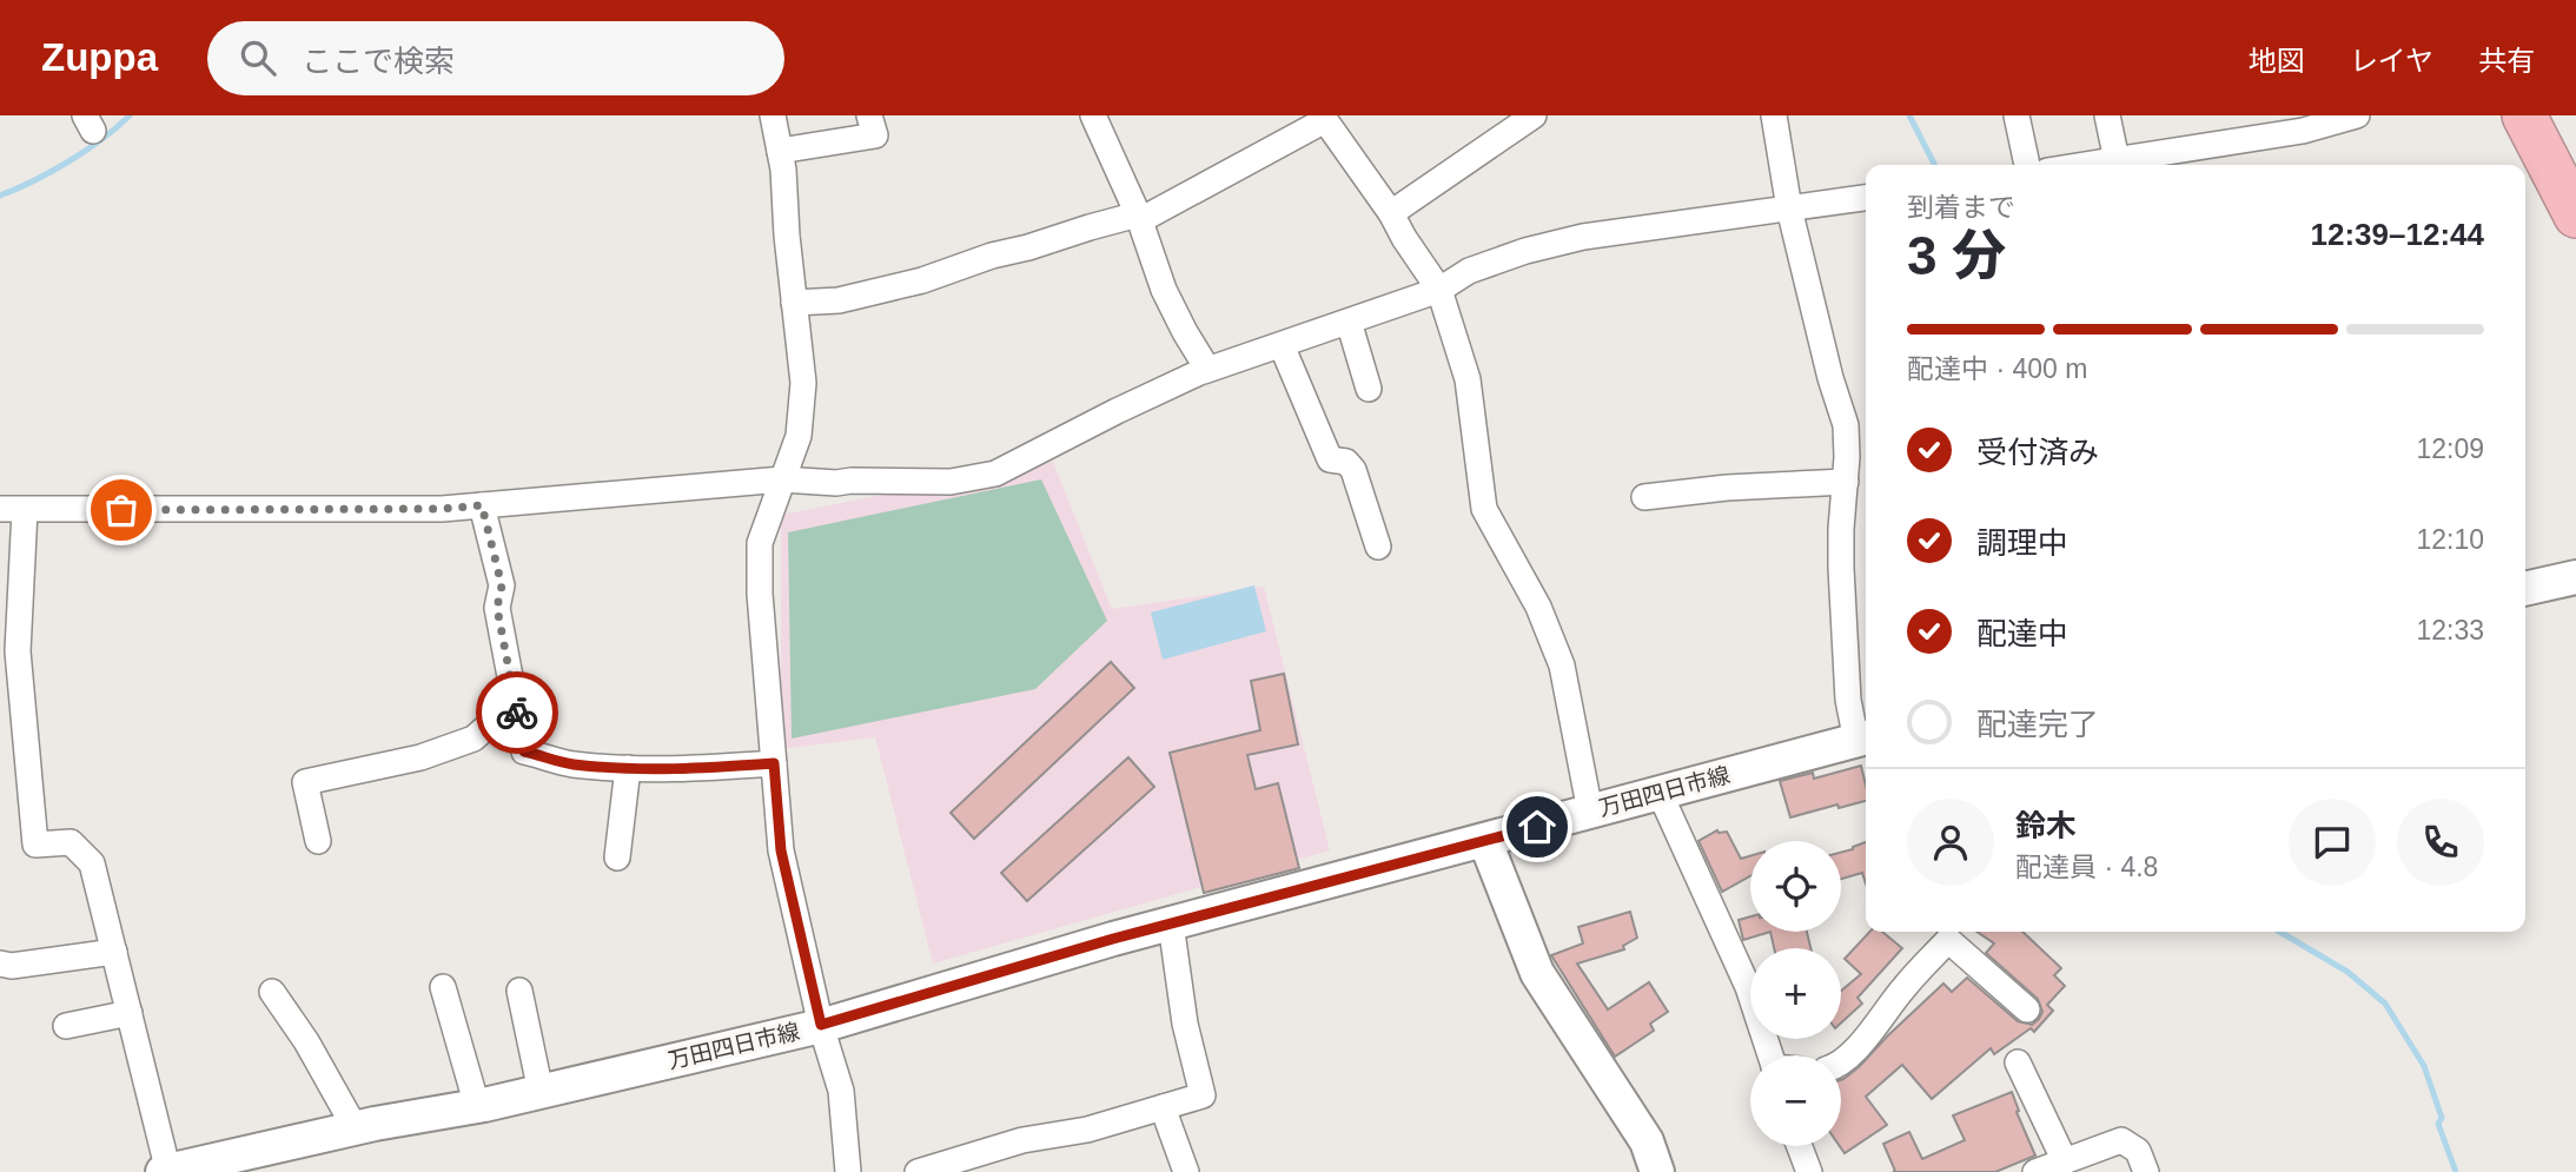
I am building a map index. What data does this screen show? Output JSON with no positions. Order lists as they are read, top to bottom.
{
  "streets": {
    "main road": ["万田四日市線"]
  },
  "page": {
    "header": "Zuppa",
    "search": "ここで検索",
    "nav": ["地図", "レイヤ", "共有"],
    "heading": ["3 分", "到着まで", "12:39–12:44"],
    "panel": ["鈴木", "配達員 · 4.8"],
    "bar": "配達中 · 400 m",
    "list": [
      ["受付済み", "12:09"],
      ["調理中", "12:10"],
      ["配達中", "12:33"],
      "配達完了"
    ],
    "map_buttons": ["+", "−"]
  }
}
